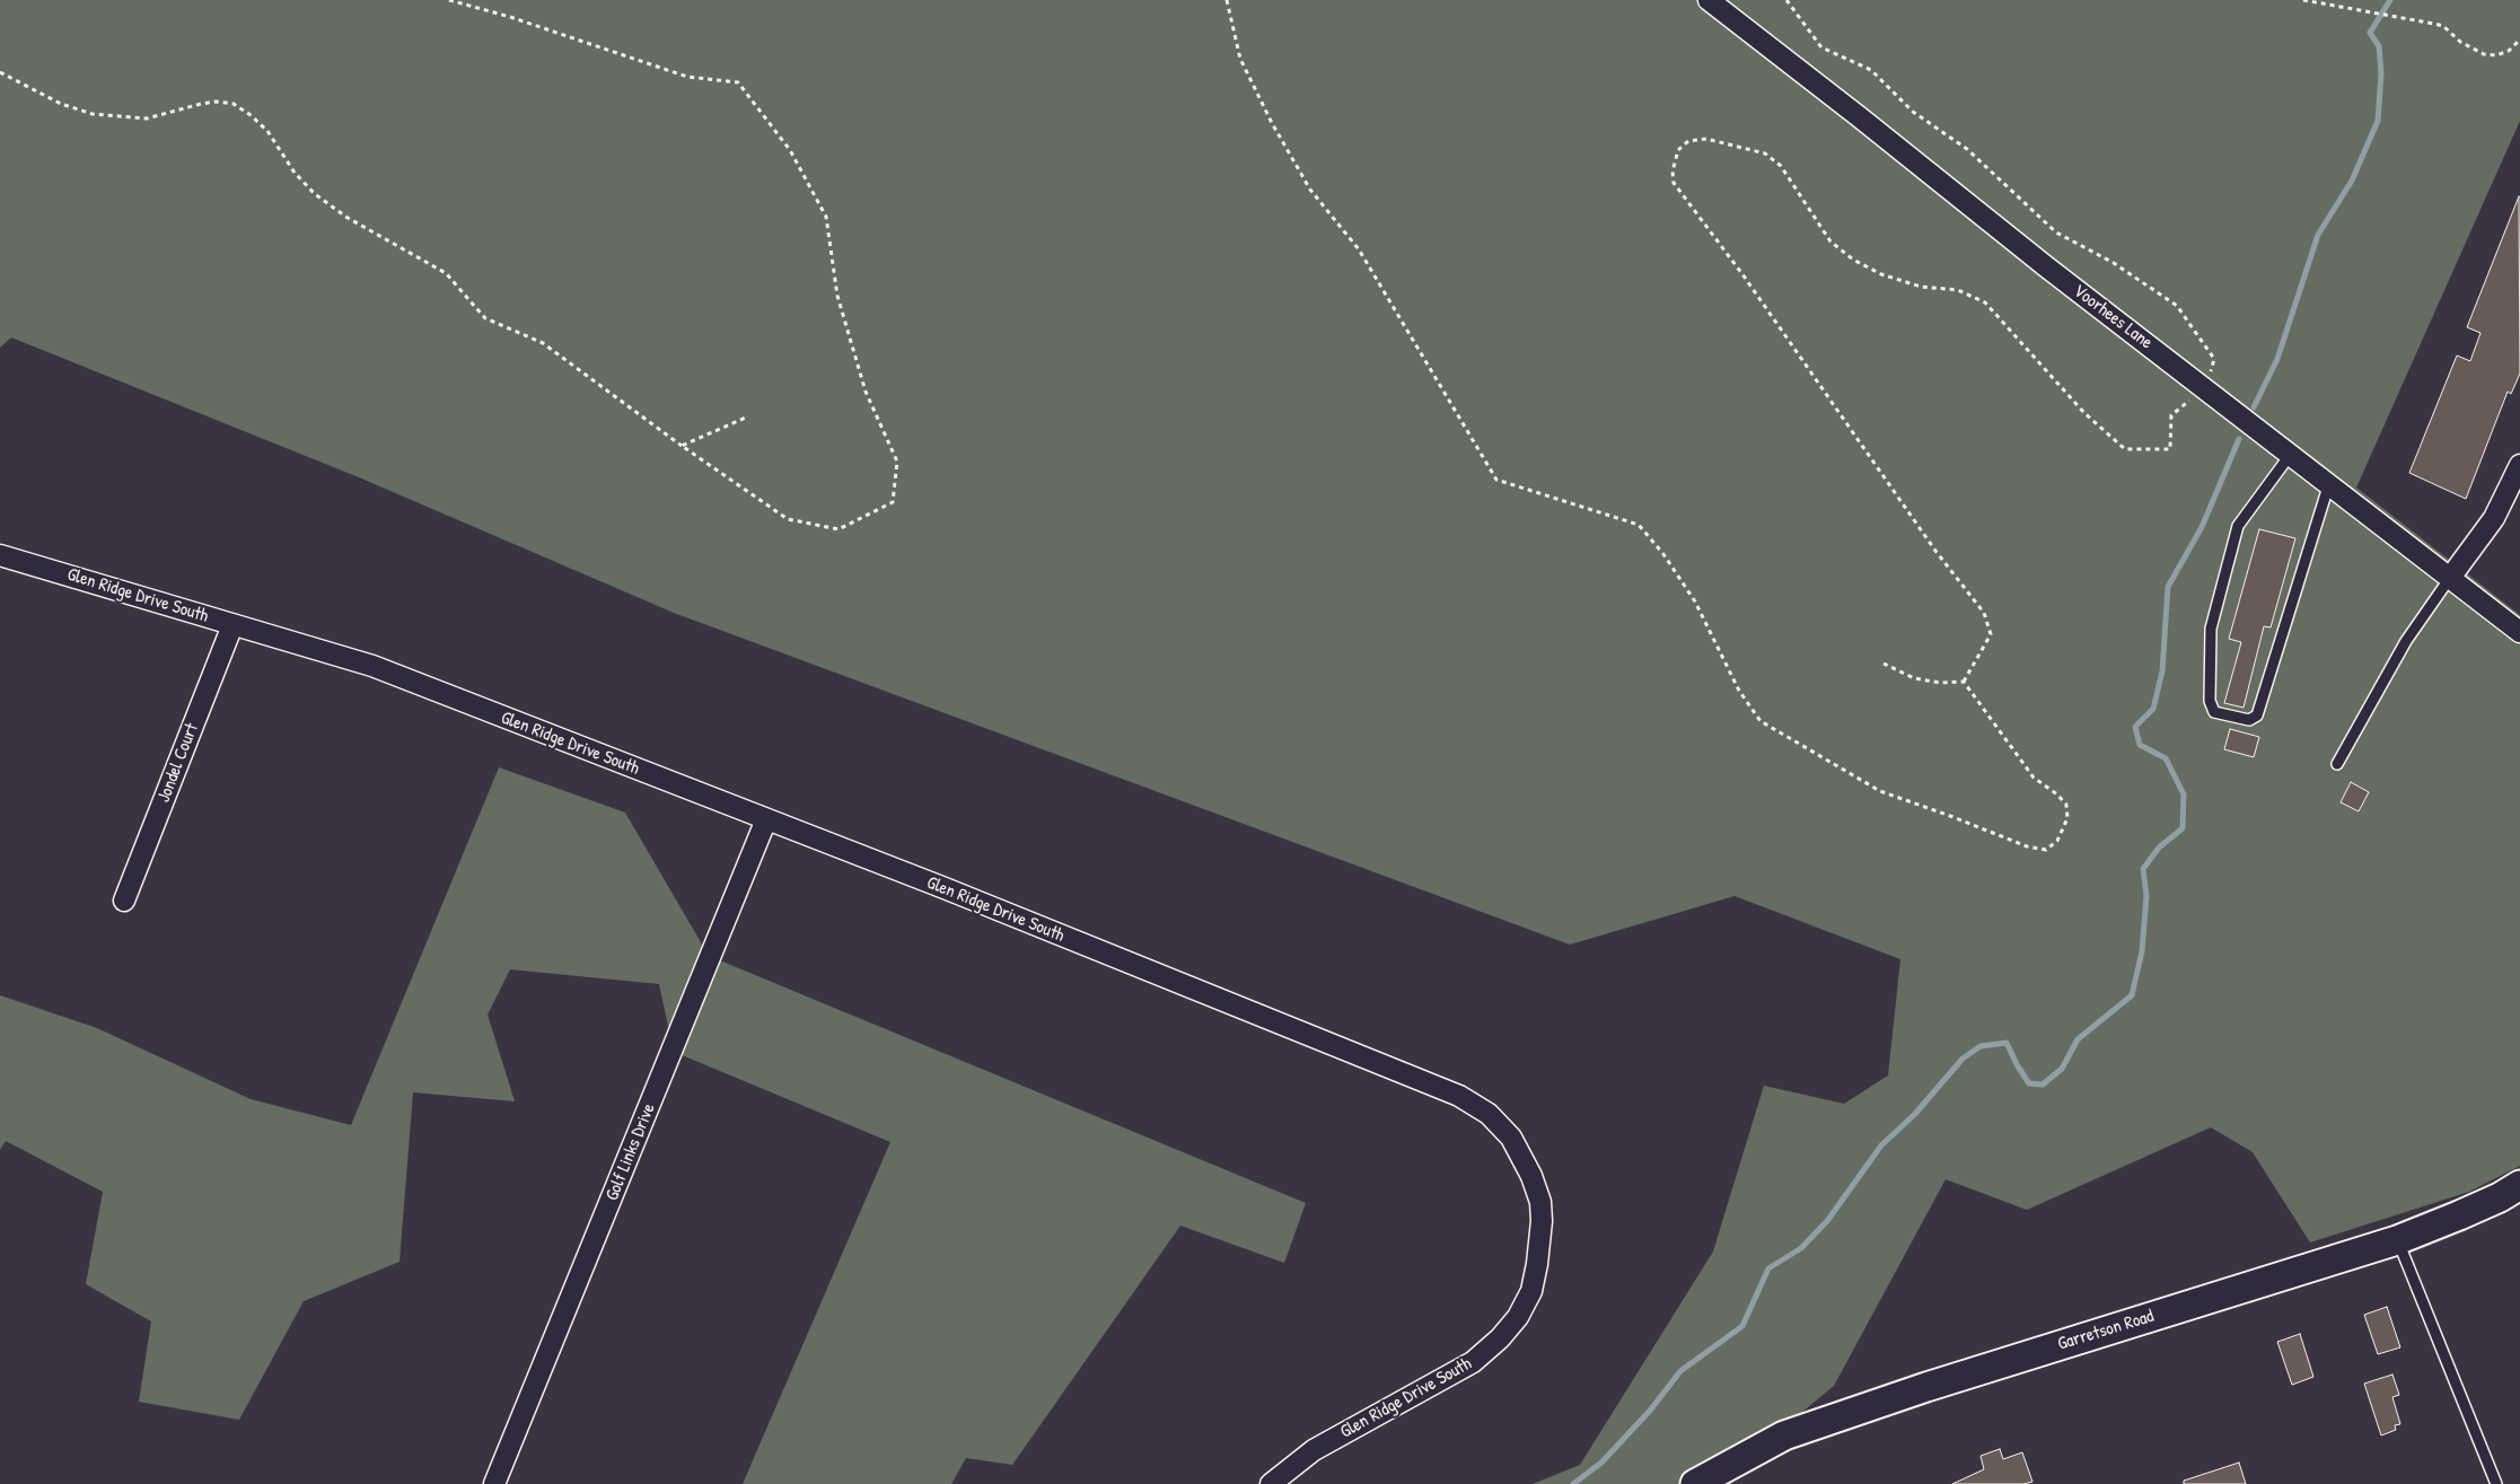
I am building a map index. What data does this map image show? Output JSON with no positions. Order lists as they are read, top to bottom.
{
  "streets": {
    "street": [
      "Voorhees Lane",
      "Glen Ridge Drive South",
      "Jondel Court",
      "Golf Links Drive",
      "Garretson Road"
    ]
  },
  "crossings": [
    ["Glen Ridge Drive South", "Jondel Court"],
    ["Glen Ridge Drive South", "Golf Links Drive"]
  ]
}
